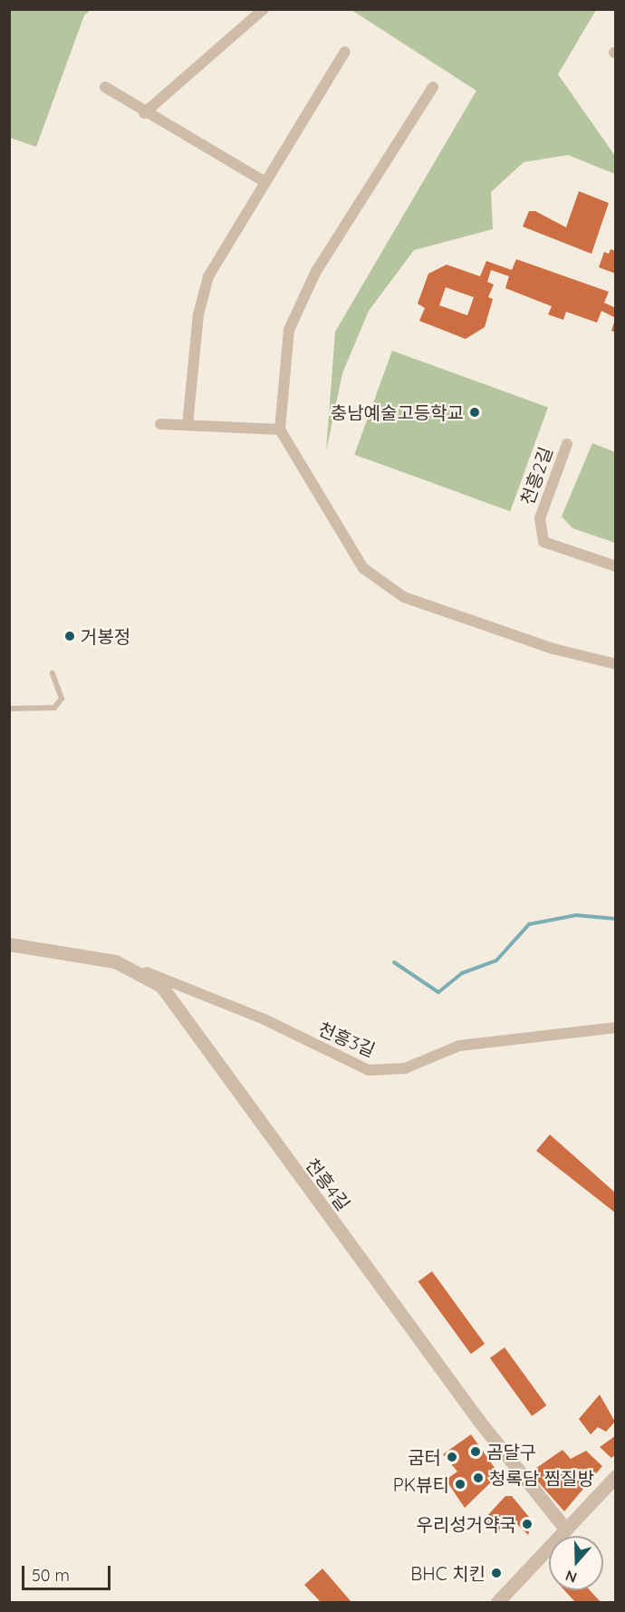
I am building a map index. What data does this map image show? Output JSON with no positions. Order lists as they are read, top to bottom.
{
  "streets": {
    "street": ["천흥2길", "천흥3길", "천흥4길"]
  },
  "crossings": [
    ["천흥3길", "천흥4길"]
  ],
  "places": [
    "충남예술고등학교",
    "거봉정",
    "곰달구",
    "굼터",
    "청록담 찜질방",
    "PK뷰티",
    "우리성거약국",
    "BHC 치킨"
  ],
  "scale_bar": "50 m",
  "north": "bottom"
}
